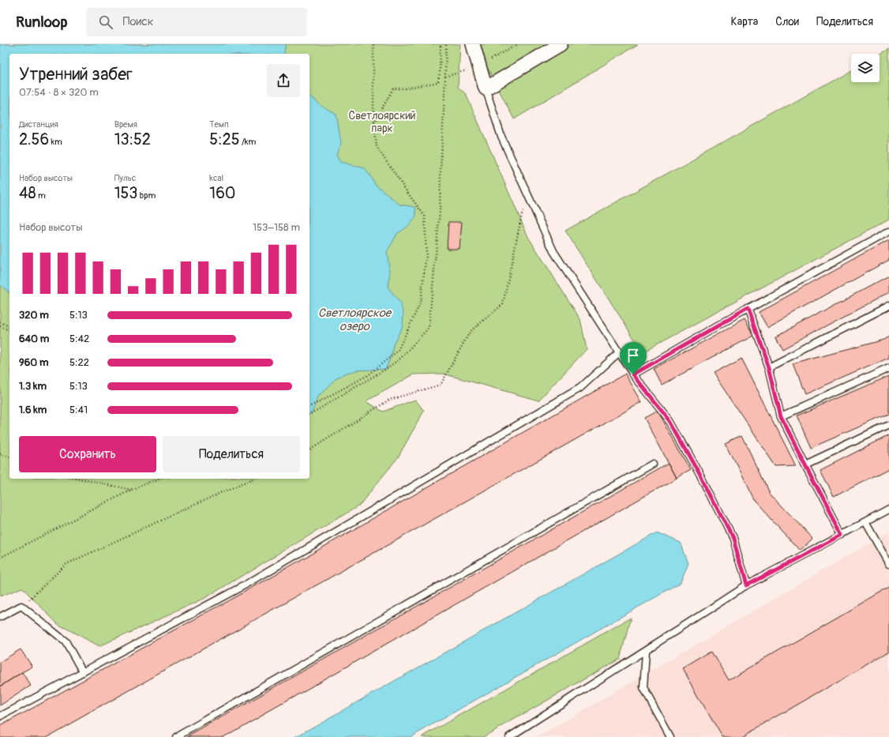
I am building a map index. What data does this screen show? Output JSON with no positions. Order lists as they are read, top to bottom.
{
  "water": ["Светлоярское озеро"],
  "parks": ["Светлоярский парк"],
  "page": {
    "header": "Runloop",
    "search": "Поиск",
    "nav": ["Карта", "Слои", "Поделиться"],
    "heading": ["Утренний забег", "07:54 · 8 × 320 m"],
    "stats": [
      ["Дистанция", "2.56 km"],
      ["Время", "13:52"],
      ["Темп", "5:25 /km"],
      ["Набор высоты", "48 m"],
      ["Пульс", "153 bpm"],
      ["kcal", "160"]
    ],
    "chart": ["Набор высоты", "153–158 m"],
    "list": [
      {
        "name": "320 m",
        "note": "5:13"
      },
      {
        "name": "640 m",
        "note": "5:42"
      },
      {
        "name": "960 m",
        "note": "5:22"
      },
      {
        "name": "1.3 km",
        "note": "5:13"
      },
      {
        "name": "1.6 km",
        "note": "5:41"
      }
    ],
    "buttons": ["Сохранить", "Поделиться"]
  }
}
